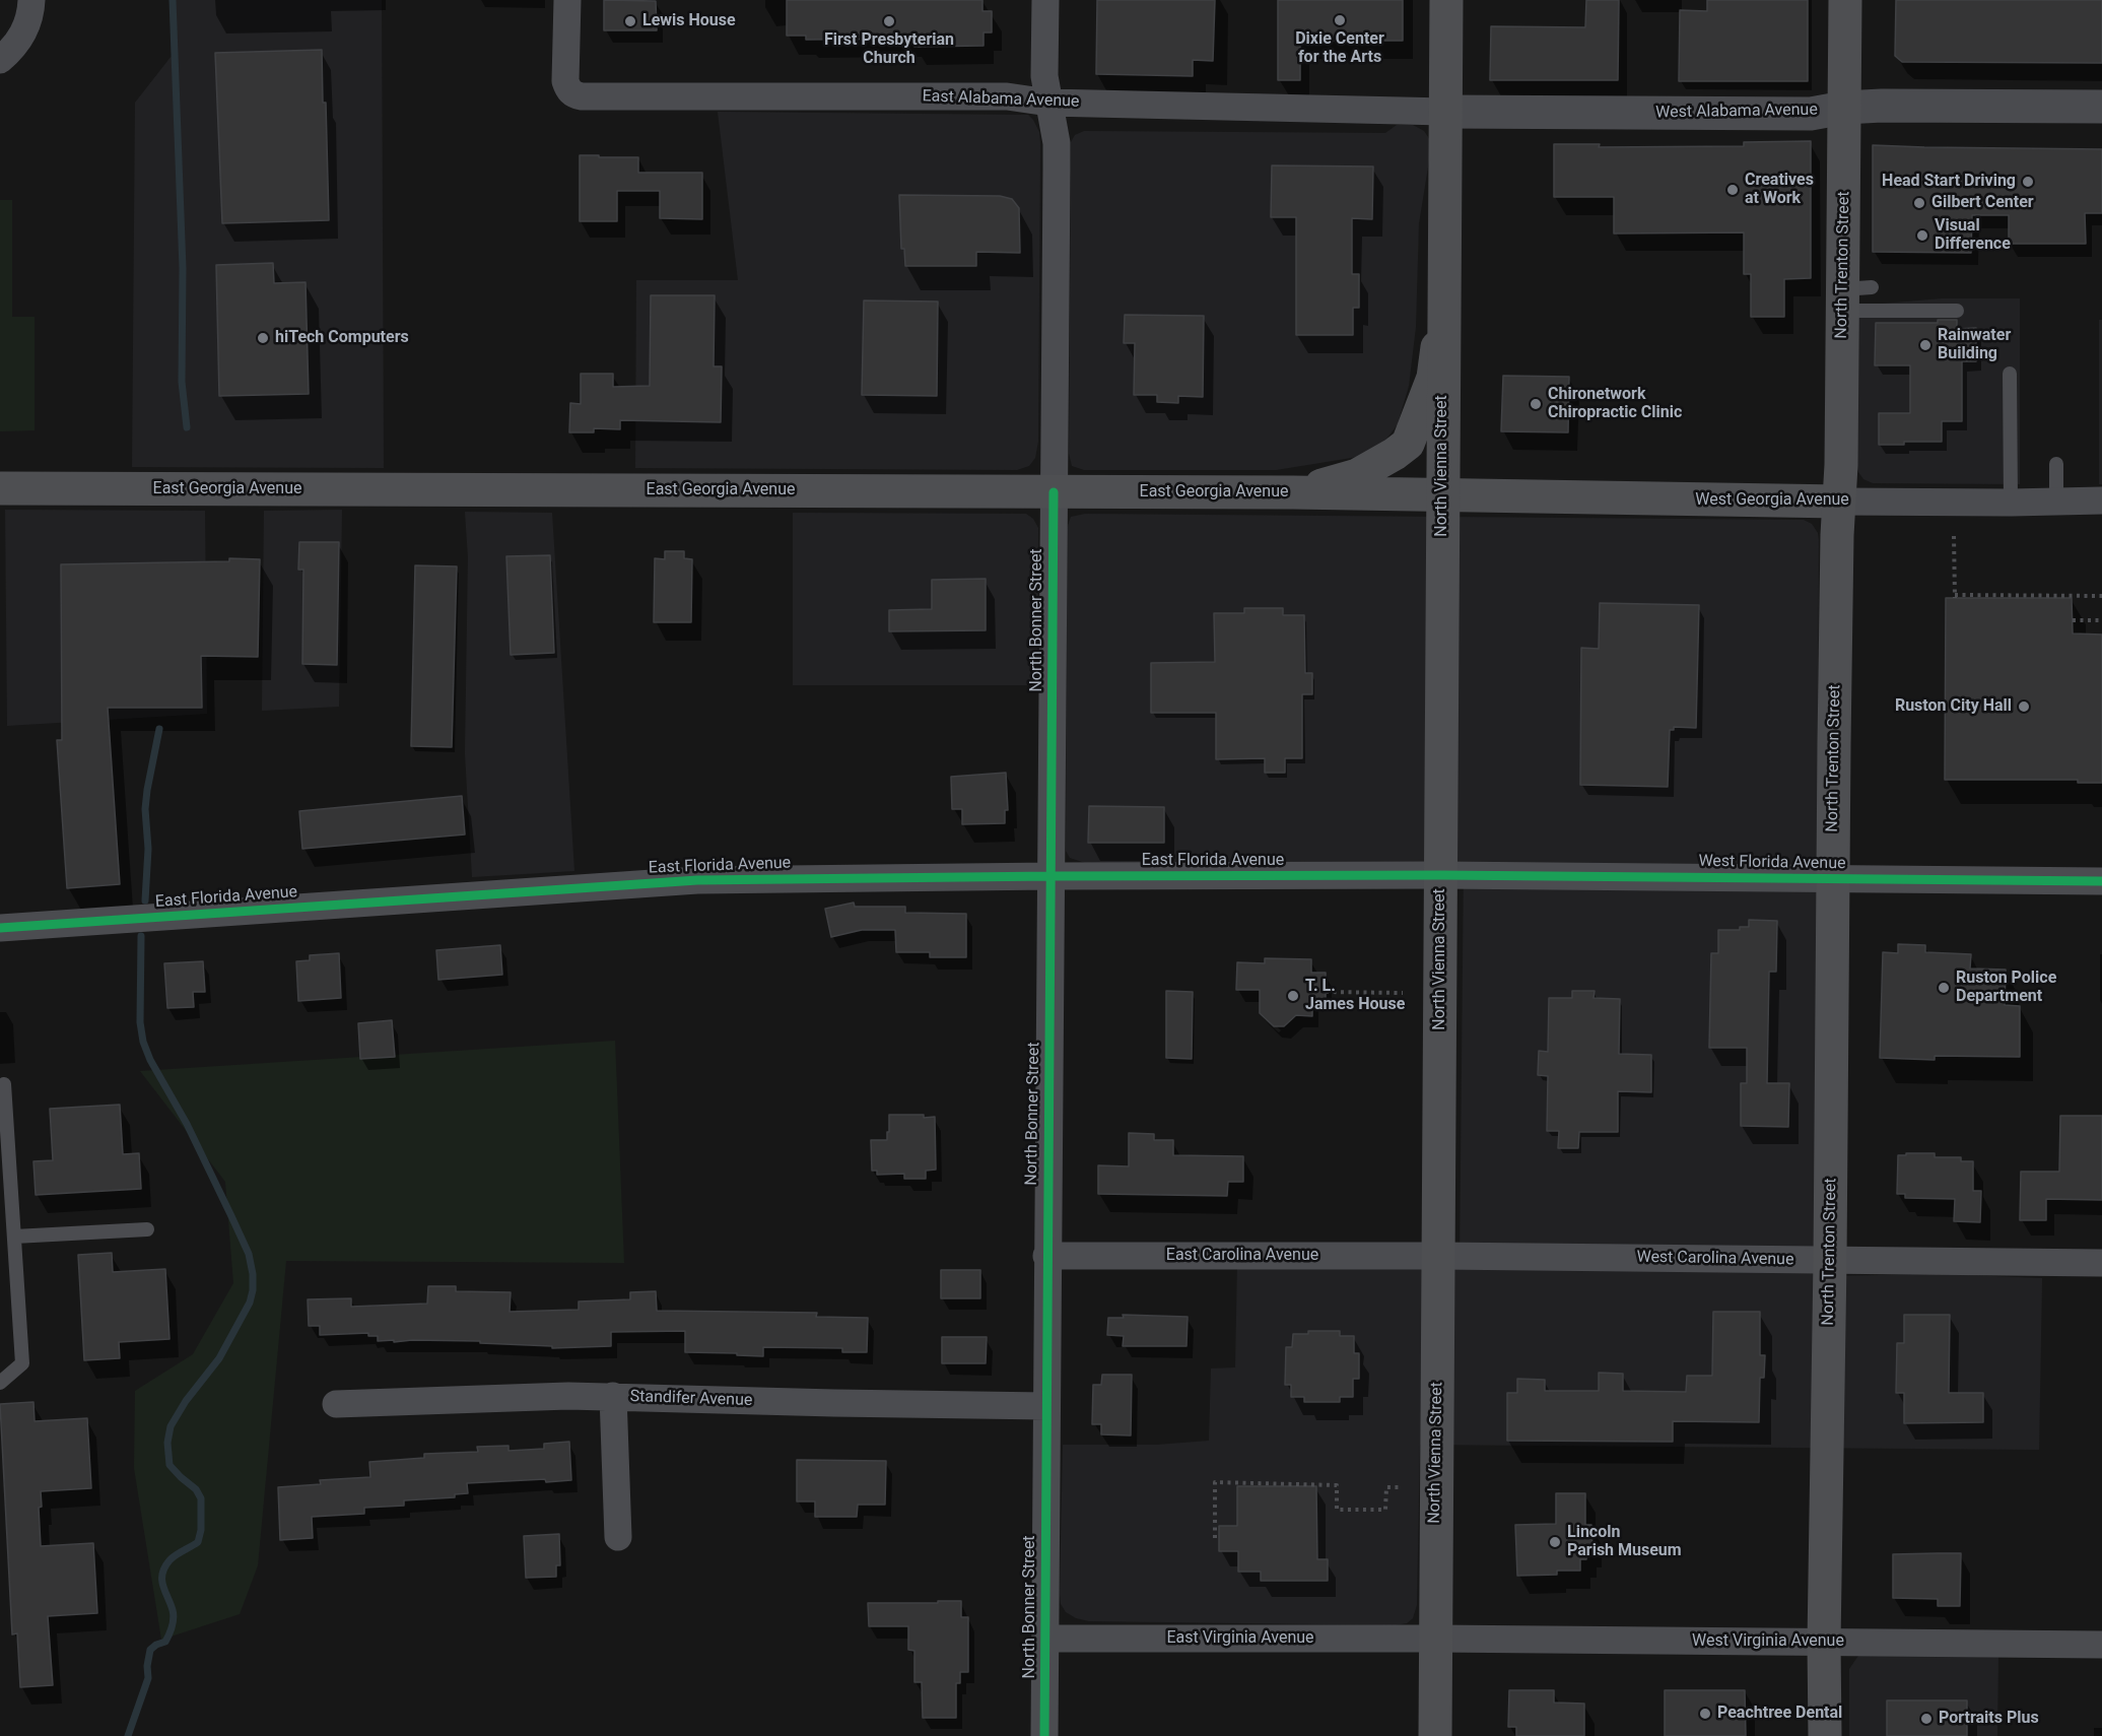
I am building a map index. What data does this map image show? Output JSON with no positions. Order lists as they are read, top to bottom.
{
  "streets": {
    "main road": [
      "West Alabama Avenue",
      "North Trenton Street",
      "North Vienna Street",
      "East Georgia Avenue",
      "West Georgia Avenue"
    ],
    "street": [
      "East Alabama Avenue",
      "North Bonner Street",
      "East Florida Avenue",
      "West Florida Avenue",
      "East Carolina Avenue",
      "West Carolina Avenue",
      "Standifer Avenue",
      "East Virginia Avenue",
      "West Virginia Avenue"
    ]
  },
  "crossings": [
    ["East Alabama Avenue", "West Alabama Avenue"],
    ["East Alabama Avenue", "North Vienna Street"],
    ["East Alabama Avenue", "North Bonner Street"],
    ["West Alabama Avenue", "North Trenton Street"],
    ["West Alabama Avenue", "North Vienna Street"],
    ["North Trenton Street", "West Georgia Avenue"],
    ["North Trenton Street", "West Florida Avenue"],
    ["North Trenton Street", "West Carolina Avenue"],
    ["North Trenton Street", "West Virginia Avenue"],
    ["North Vienna Street", "East Georgia Avenue"],
    ["North Vienna Street", "West Georgia Avenue"],
    ["North Vienna Street", "East Florida Avenue"],
    ["North Vienna Street", "West Florida Avenue"],
    ["North Vienna Street", "East Carolina Avenue"],
    ["North Vienna Street", "West Carolina Avenue"],
    ["North Vienna Street", "East Virginia Avenue"],
    ["North Vienna Street", "West Virginia Avenue"],
    ["East Georgia Avenue", "West Georgia Avenue"],
    ["East Georgia Avenue", "North Bonner Street"],
    ["North Bonner Street", "East Florida Avenue"],
    ["North Bonner Street", "East Carolina Avenue"],
    ["North Bonner Street", "Standifer Avenue"],
    ["North Bonner Street", "East Virginia Avenue"],
    ["East Florida Avenue", "West Florida Avenue"],
    ["East Carolina Avenue", "West Carolina Avenue"],
    ["East Virginia Avenue", "West Virginia Avenue"]
  ],
  "places": [
    "Dixie Center for the Arts",
    "Lewis House",
    "First Presbyterian Church",
    "Head Start Driving",
    "Creatives at Work",
    "Gilbert Center",
    "Visual Difference",
    "hiTech Computers",
    "Rainwater Building",
    "Chironetwork Chiropractic Clinic",
    "Ruston City Hall",
    "Ruston Police Department",
    "T. L. James House",
    "Lincoln Parish Museum",
    "Peachtree Dental",
    "Portraits Plus"
  ]
}
